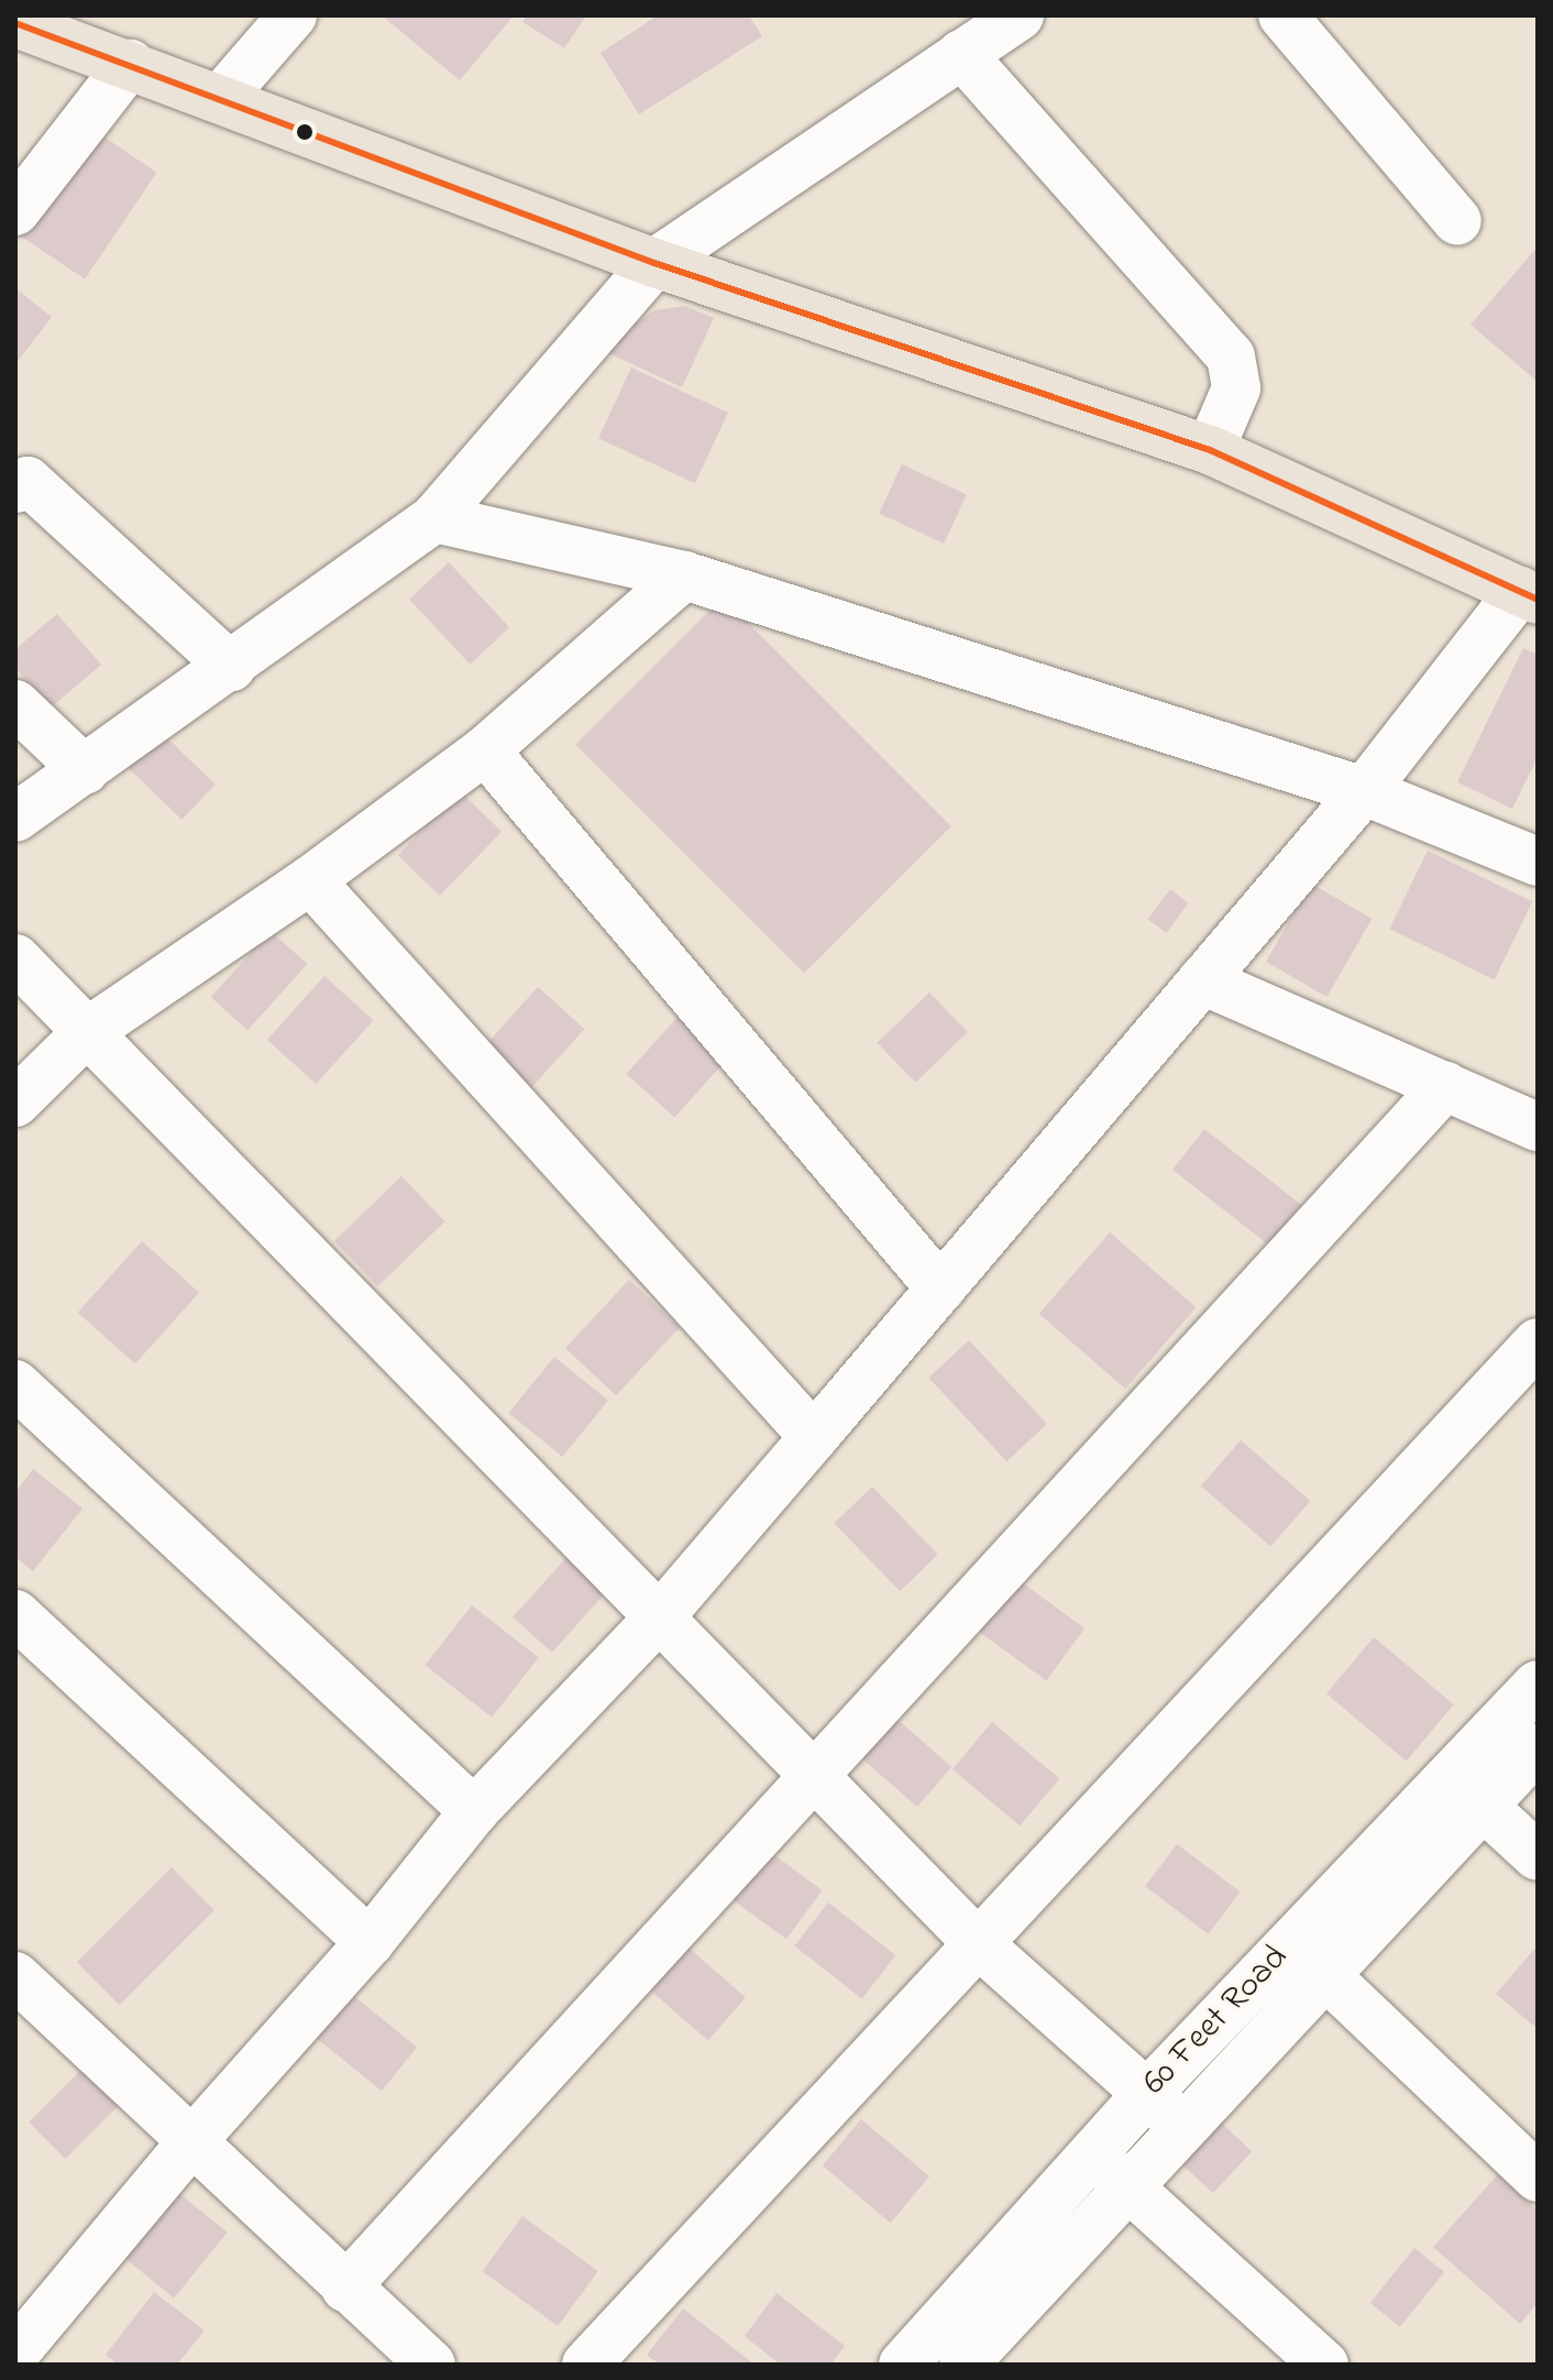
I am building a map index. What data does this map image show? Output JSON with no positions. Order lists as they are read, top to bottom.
{
  "streets": {
    "street": ["60 Feet Road"]
  }
}
